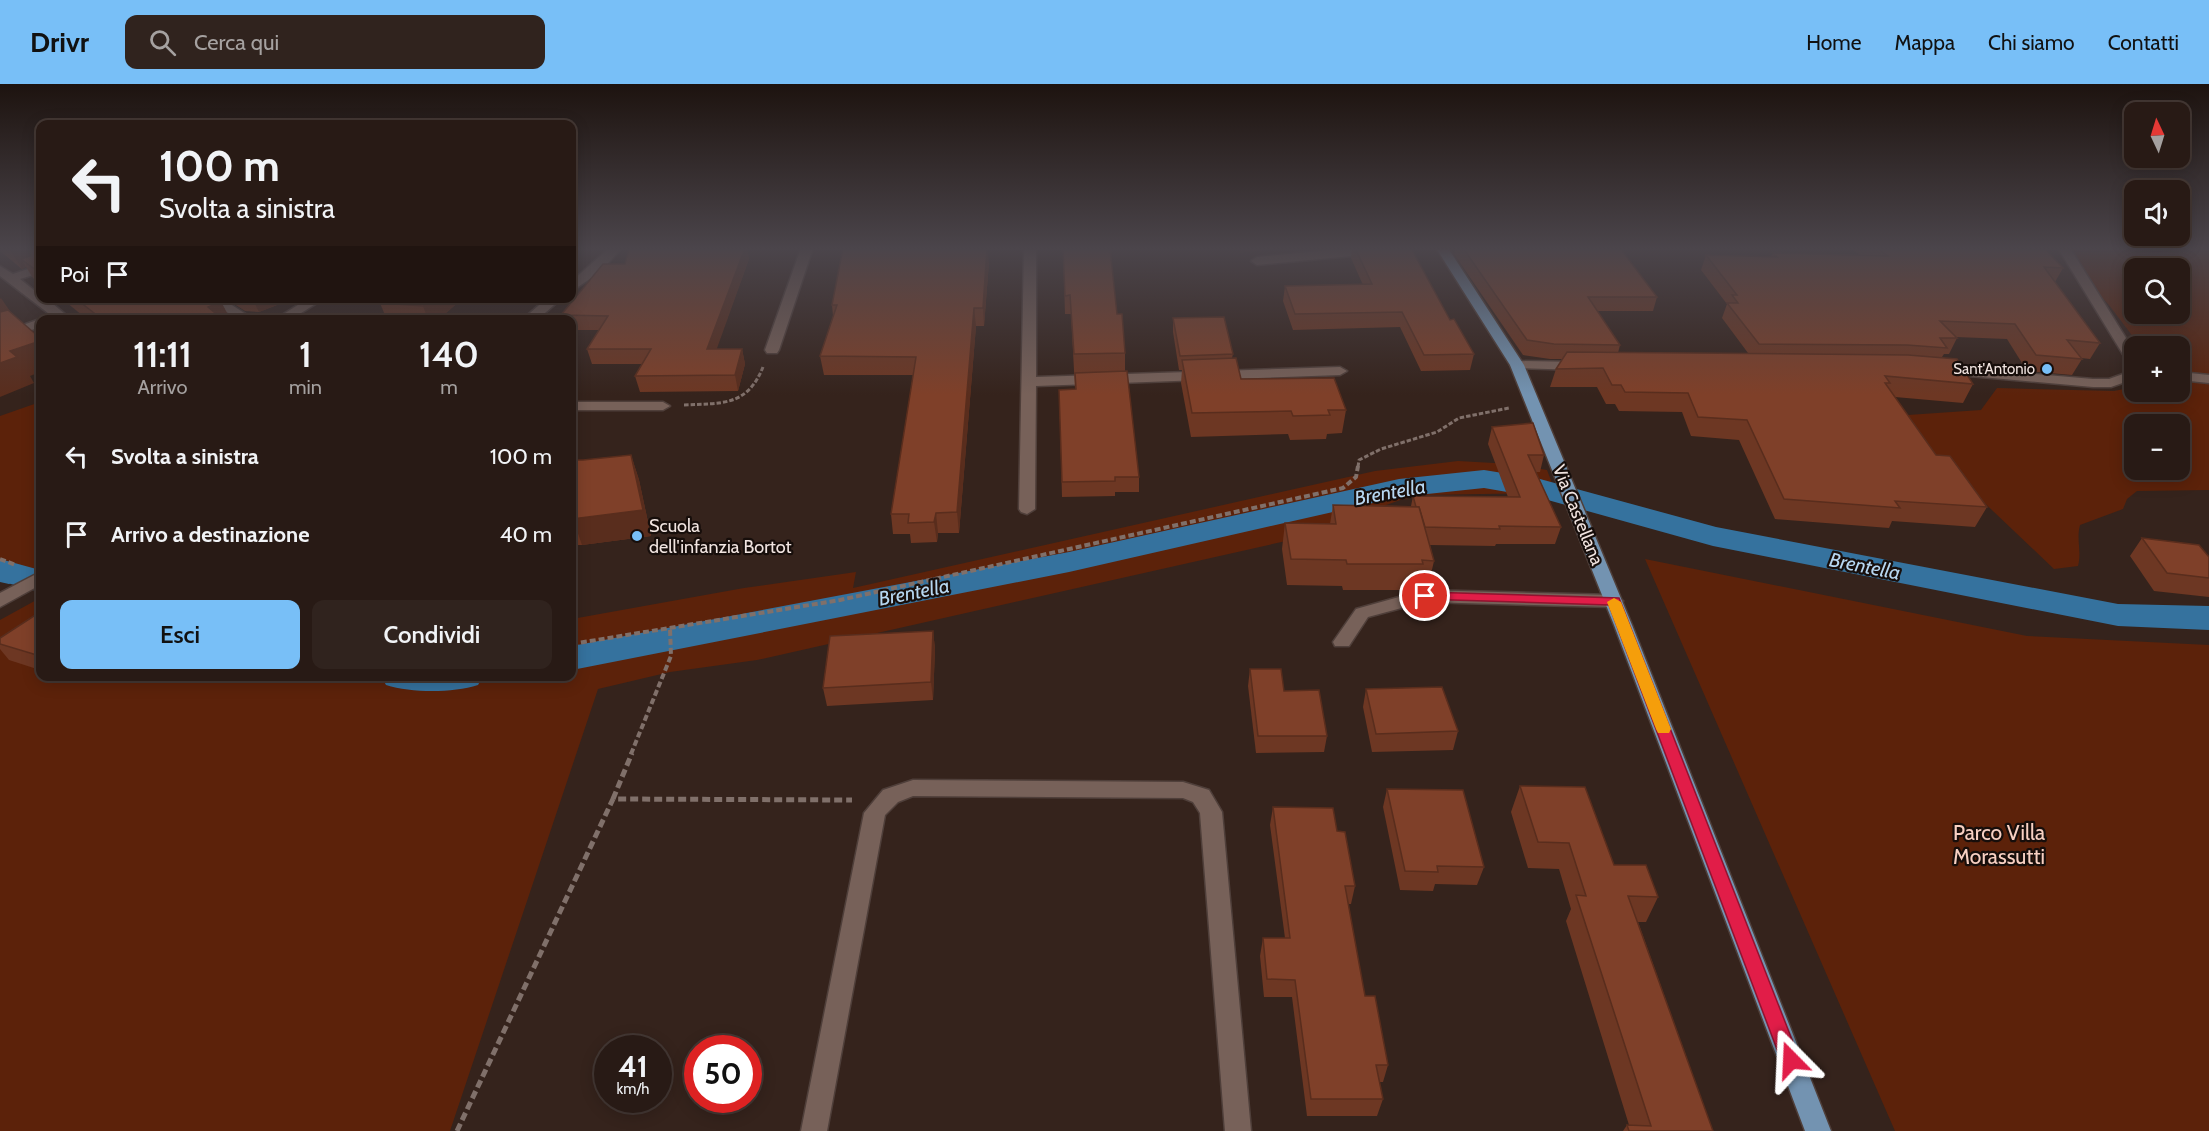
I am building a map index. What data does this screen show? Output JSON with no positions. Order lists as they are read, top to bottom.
{
  "streets": {
    "main road": ["Via Castellana"]
  },
  "water": ["Brentella"],
  "parks": ["Parco Villa Morassutti"],
  "places": ["Sant'Antonio", "Scuola dell'infanzia Bortot"],
  "north": "top",
  "page": {
    "header": "Drivr",
    "search": "Cerca qui",
    "nav": [
      "Home",
      "Mappa",
      "Chi siamo",
      "Contatti"
    ],
    "map_buttons": ["+", "−"],
    "turn": ["100 m", "Svolta a sinistra"],
    "then": "Poi",
    "eta": [
      "11:11",
      "Arrivo",
      "1",
      "min",
      "140",
      "m"
    ],
    "list": [
      {
        "name": "Svolta a sinistra",
        "value": "100 m"
      },
      {
        "name": "Arrivo a destinazione",
        "value": "40 m"
      }
    ],
    "buttons": ["Esci", "Condividi"],
    "speed": "41 km/h",
    "limit": "50"
  }
}
